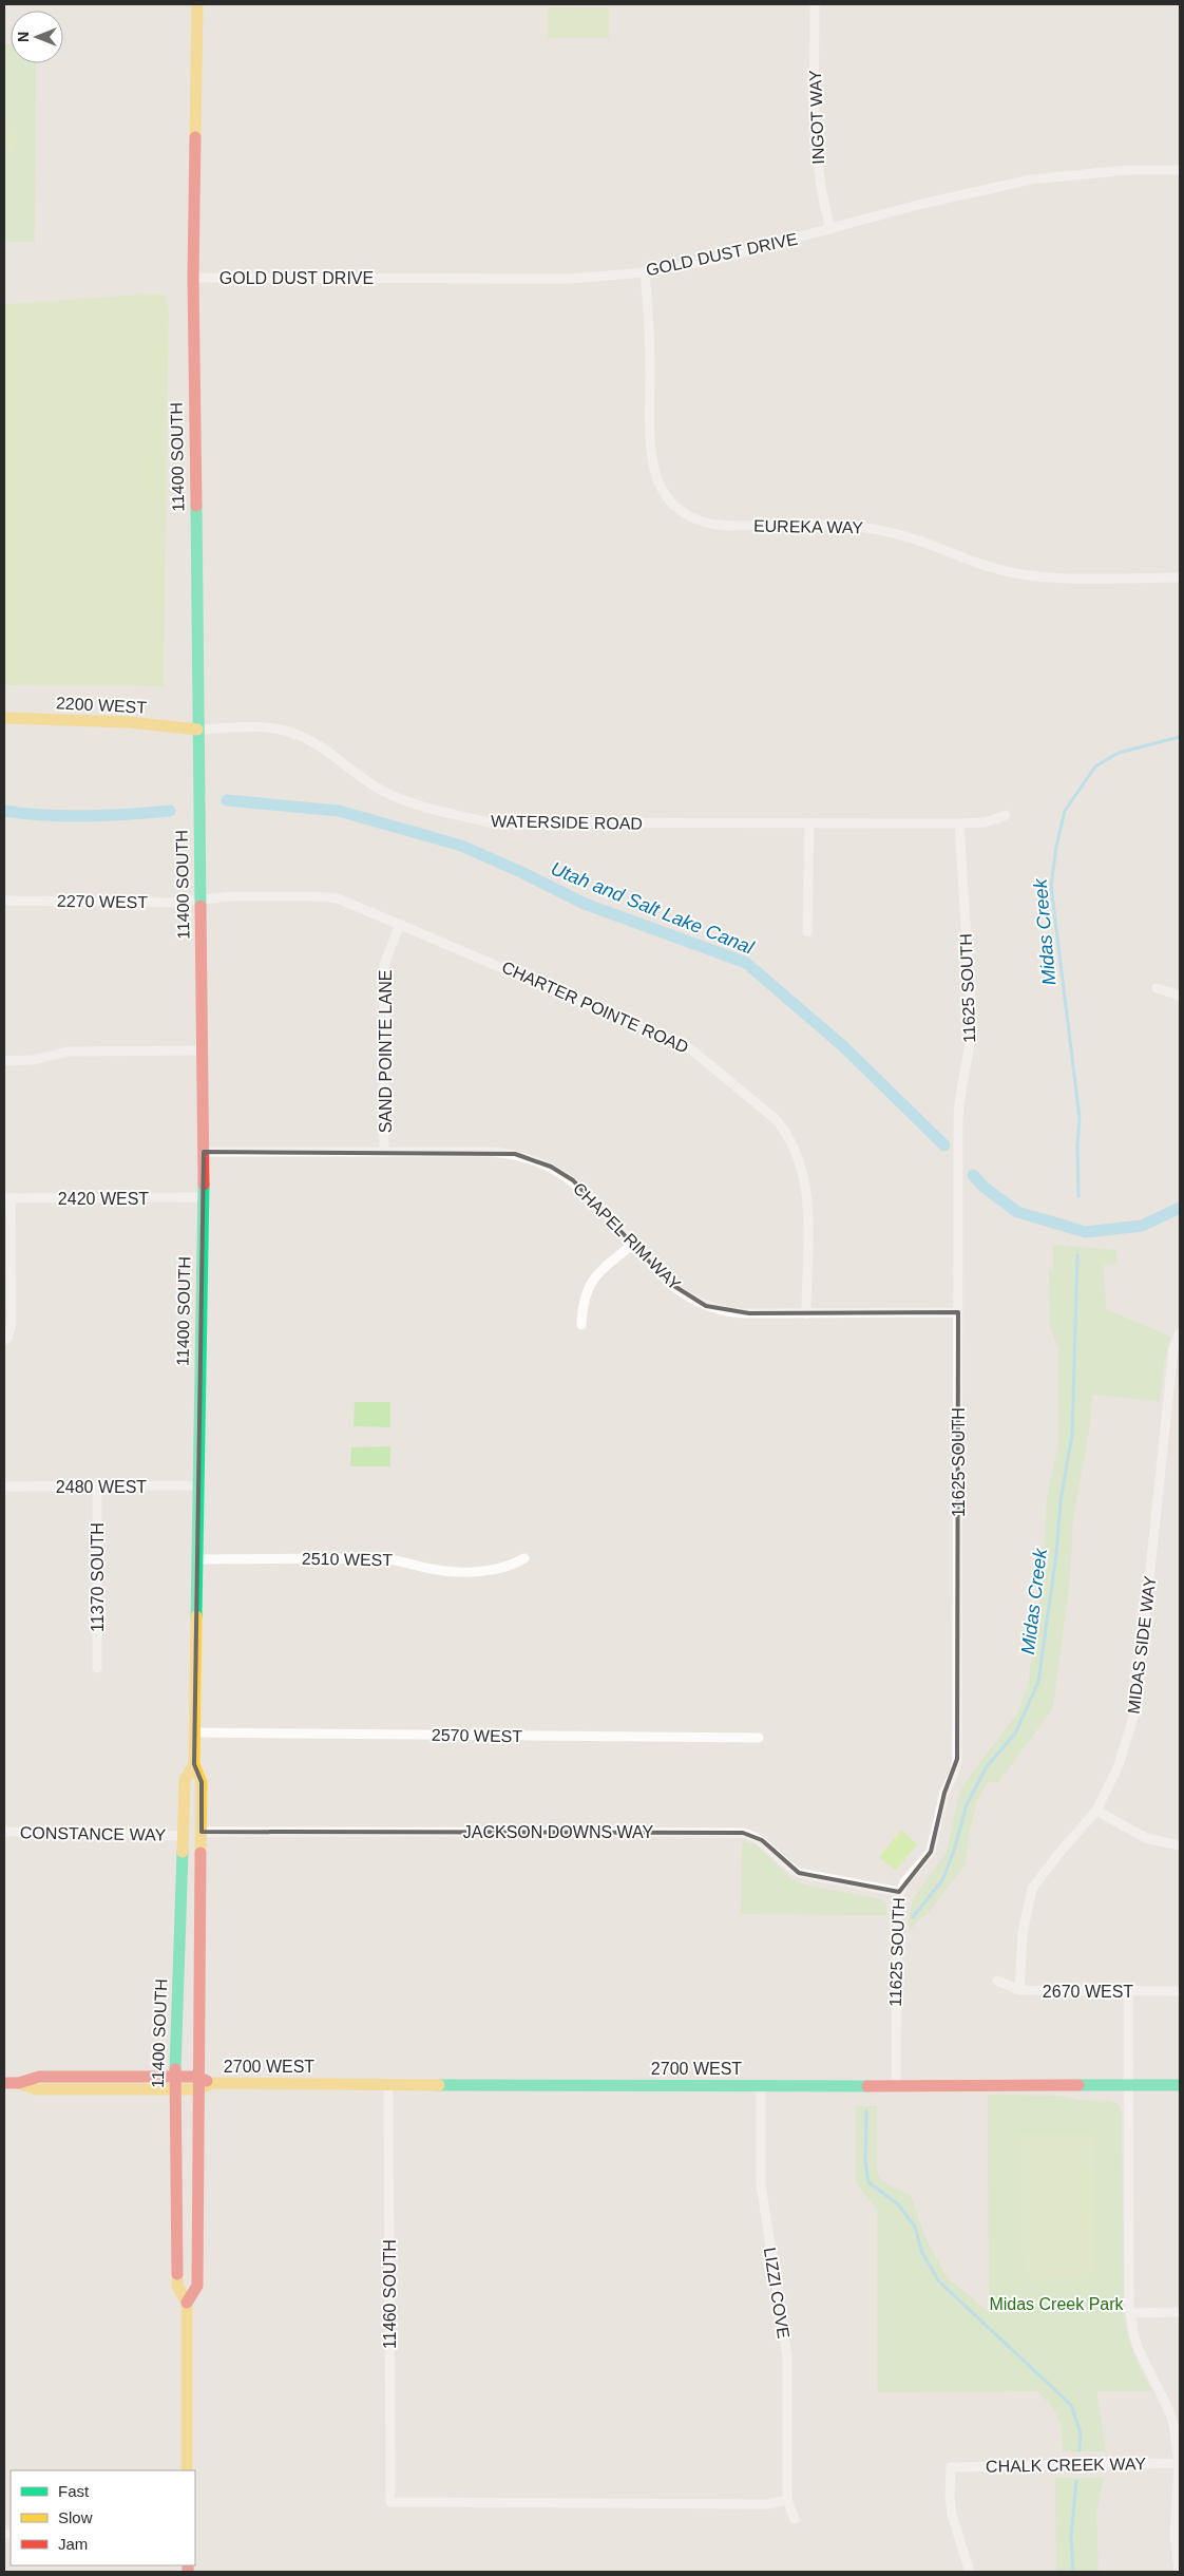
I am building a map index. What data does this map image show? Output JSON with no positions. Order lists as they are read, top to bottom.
{
  "streets": {
    "main road": ["11400 SOUTH", "2200 WEST", "2700 WEST"],
    "street": [
      "INGOT WAY",
      "GOLD DUST DRIVE",
      "EUREKA WAY",
      "WATERSIDE ROAD",
      "2270 WEST",
      "11625 SOUTH",
      "CHARTER POINTE ROAD",
      "SAND POINTE LANE",
      "2420 WEST",
      "CHAPEL RIM WAY",
      "2480 WEST",
      "2510 WEST",
      "11370 SOUTH",
      "MIDAS SIDE WAY",
      "2570 WEST",
      "JACKSON DOWNS WAY",
      "CONSTANCE WAY",
      "2670 WEST",
      "LIZZI COVE",
      "11460 SOUTH",
      "CHALK CREEK WAY"
    ]
  },
  "crossings": [
    ["INGOT WAY", "GOLD DUST DRIVE"],
    ["GOLD DUST DRIVE", "11400 SOUTH"],
    ["GOLD DUST DRIVE", "EUREKA WAY"],
    ["11400 SOUTH", "2200 WEST"],
    ["11400 SOUTH", "WATERSIDE ROAD"],
    ["11400 SOUTH", "2270 WEST"],
    ["11400 SOUTH", "CHARTER POINTE ROAD"],
    ["11400 SOUTH", "2420 WEST"],
    ["11400 SOUTH", "CHAPEL RIM WAY"],
    ["11400 SOUTH", "2480 WEST"],
    ["11400 SOUTH", "2510 WEST"],
    ["11400 SOUTH", "2570 WEST"],
    ["11400 SOUTH", "JACKSON DOWNS WAY"],
    ["11400 SOUTH", "CONSTANCE WAY"],
    ["11400 SOUTH", "2700 WEST"],
    ["2200 WEST", "WATERSIDE ROAD"],
    ["WATERSIDE ROAD", "11625 SOUTH"],
    ["2270 WEST", "CHARTER POINTE ROAD"],
    ["11625 SOUTH", "CHAPEL RIM WAY"],
    ["11625 SOUTH", "JACKSON DOWNS WAY"],
    ["11625 SOUTH", "2700 WEST"],
    ["CHARTER POINTE ROAD", "SAND POINTE LANE"],
    ["CHARTER POINTE ROAD", "CHAPEL RIM WAY"],
    ["SAND POINTE LANE", "CHAPEL RIM WAY"],
    ["2480 WEST", "11370 SOUTH"],
    ["MIDAS SIDE WAY", "2670 WEST"],
    ["2700 WEST", "LIZZI COVE"],
    ["2700 WEST", "11460 SOUTH"],
    ["LIZZI COVE", "11460 SOUTH"]
  ],
  "water": ["Utah and Salt Lake Canal", "Midas Creek"],
  "parks": ["Midas Creek Park"],
  "legend": ["Fast", "Slow", "Jam"],
  "north": "left"
}
